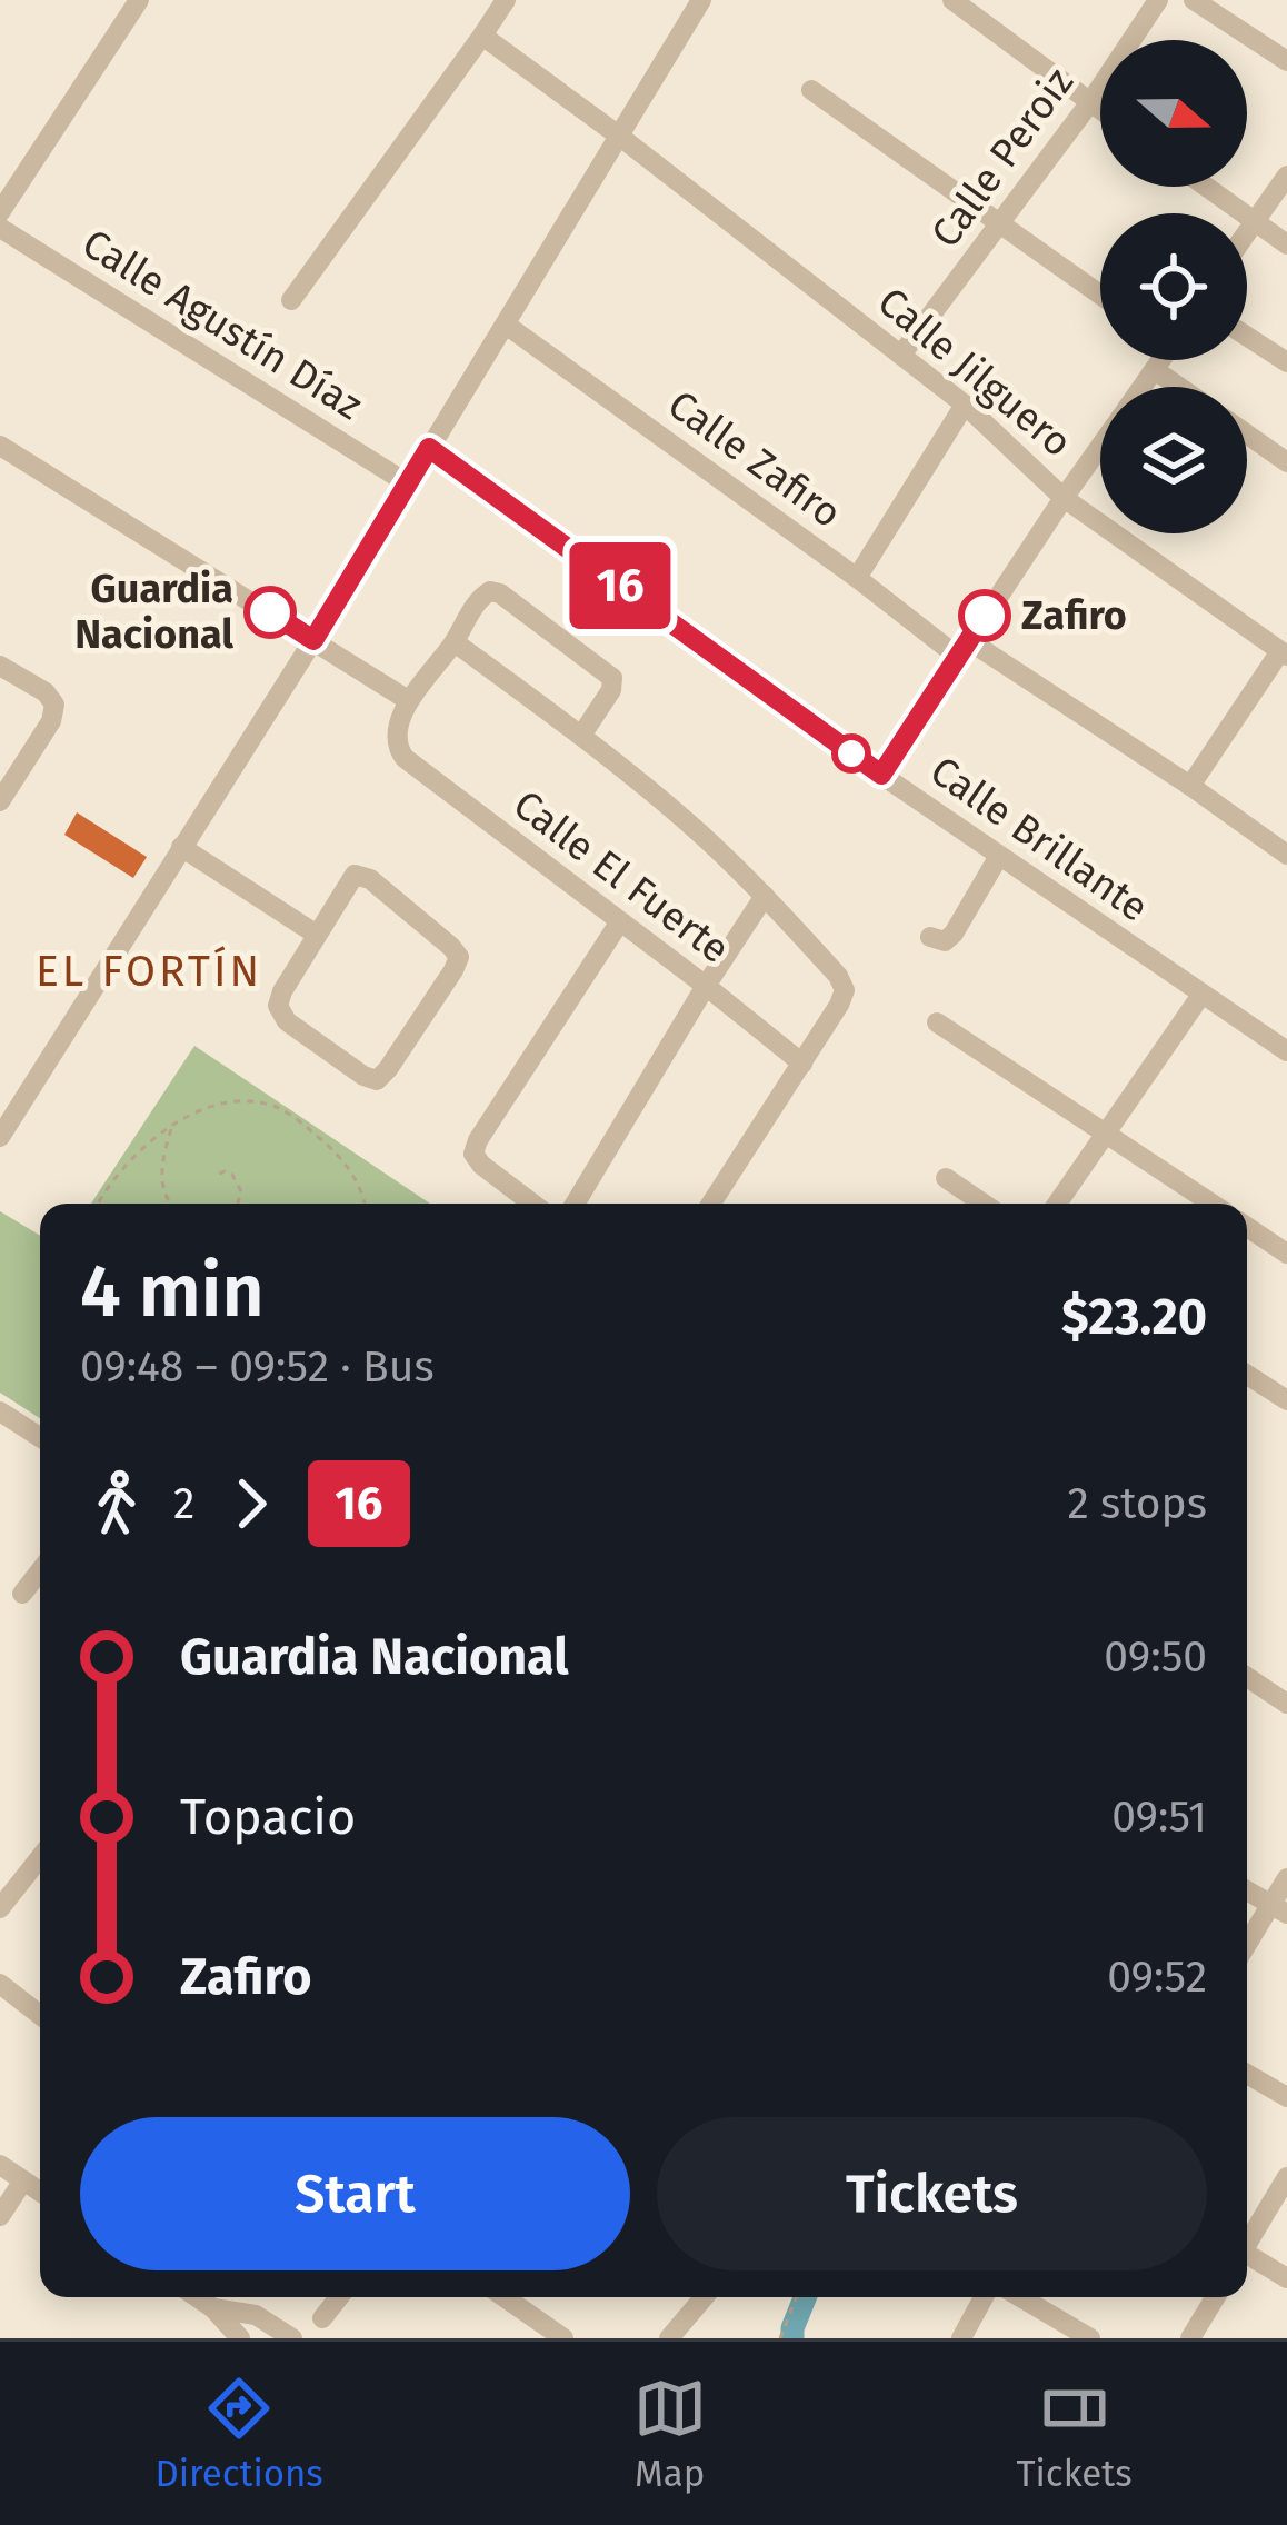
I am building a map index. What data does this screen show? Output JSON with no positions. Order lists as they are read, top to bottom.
{
  "streets": {
    "street": [
      "Calle Peroiz",
      "Calle Agustín Díaz",
      "Calle Jilguero",
      "Calle Zafiro",
      "Calle Brillante",
      "Calle El Fuerte"
    ]
  },
  "crossings": [
    ["Calle Peroiz", "Calle Jilguero"]
  ],
  "districts": ["EL FORTÍN"],
  "places": ["Guardia Nacional", "Zafiro"],
  "lines": ["bus line 16"],
  "north": "right",
  "page": {
    "on_map": "16",
    "heading": ["4 min", "09:48 – 09:52 · Bus", "$23.20"],
    "legs": ["2", "16", "2 stops"],
    "list": [
      {
        "name": "Guardia Nacional",
        "value": "09:50"
      },
      {
        "name": "Topacio",
        "value": "09:51"
      },
      {
        "name": "Zafiro",
        "value": "09:52"
      }
    ],
    "buttons": ["Start", "Tickets"],
    "tabs": ["Directions", "Map", "Tickets"]
  }
}
